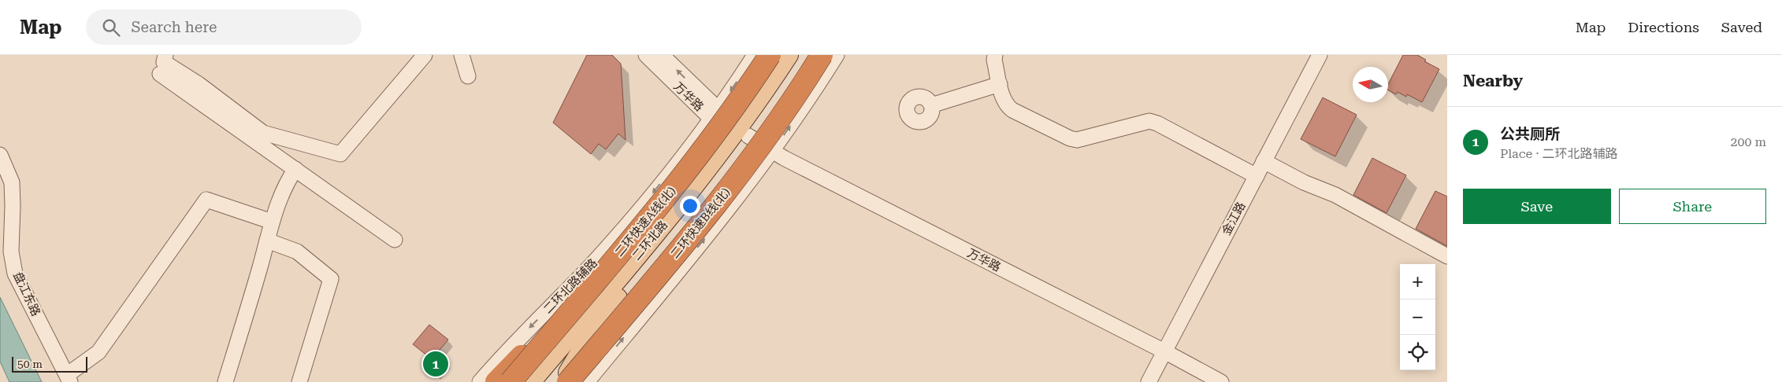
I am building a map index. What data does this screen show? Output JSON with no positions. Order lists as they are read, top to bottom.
{
  "streets": {
    "highway": ["二环快速A线(北)", "二环快速B线(北)"],
    "main road": ["二环北路"],
    "street": [
      "万华路",
      "金江路",
      "二环北路辅路",
      "盘江东路"
    ]
  },
  "crossings": [
    ["万华路", "金江路"],
    ["万华路", "二环北路"],
    ["万华路", "二环北路辅路"],
    ["二环快速A线(北)", "二环快速B线(北)"],
    ["二环快速A线(北)", "二环北路"],
    ["二环快速B线(北)", "二环北路"]
  ],
  "scale_bar": "50 m",
  "north": "left",
  "page": {
    "header": "Map",
    "search": "Search here",
    "nav": ["Map", "Directions", "Saved"],
    "heading": "Nearby",
    "list": [
      {
        "mark": "1",
        "name": "公共厕所",
        "note": "Place · 二环北路辅路",
        "value": "200 m"
      }
    ],
    "buttons": ["Save", "Share"],
    "map_buttons": ["+", "−"],
    "pins": "1",
    "scale": "50 m"
  }
}
